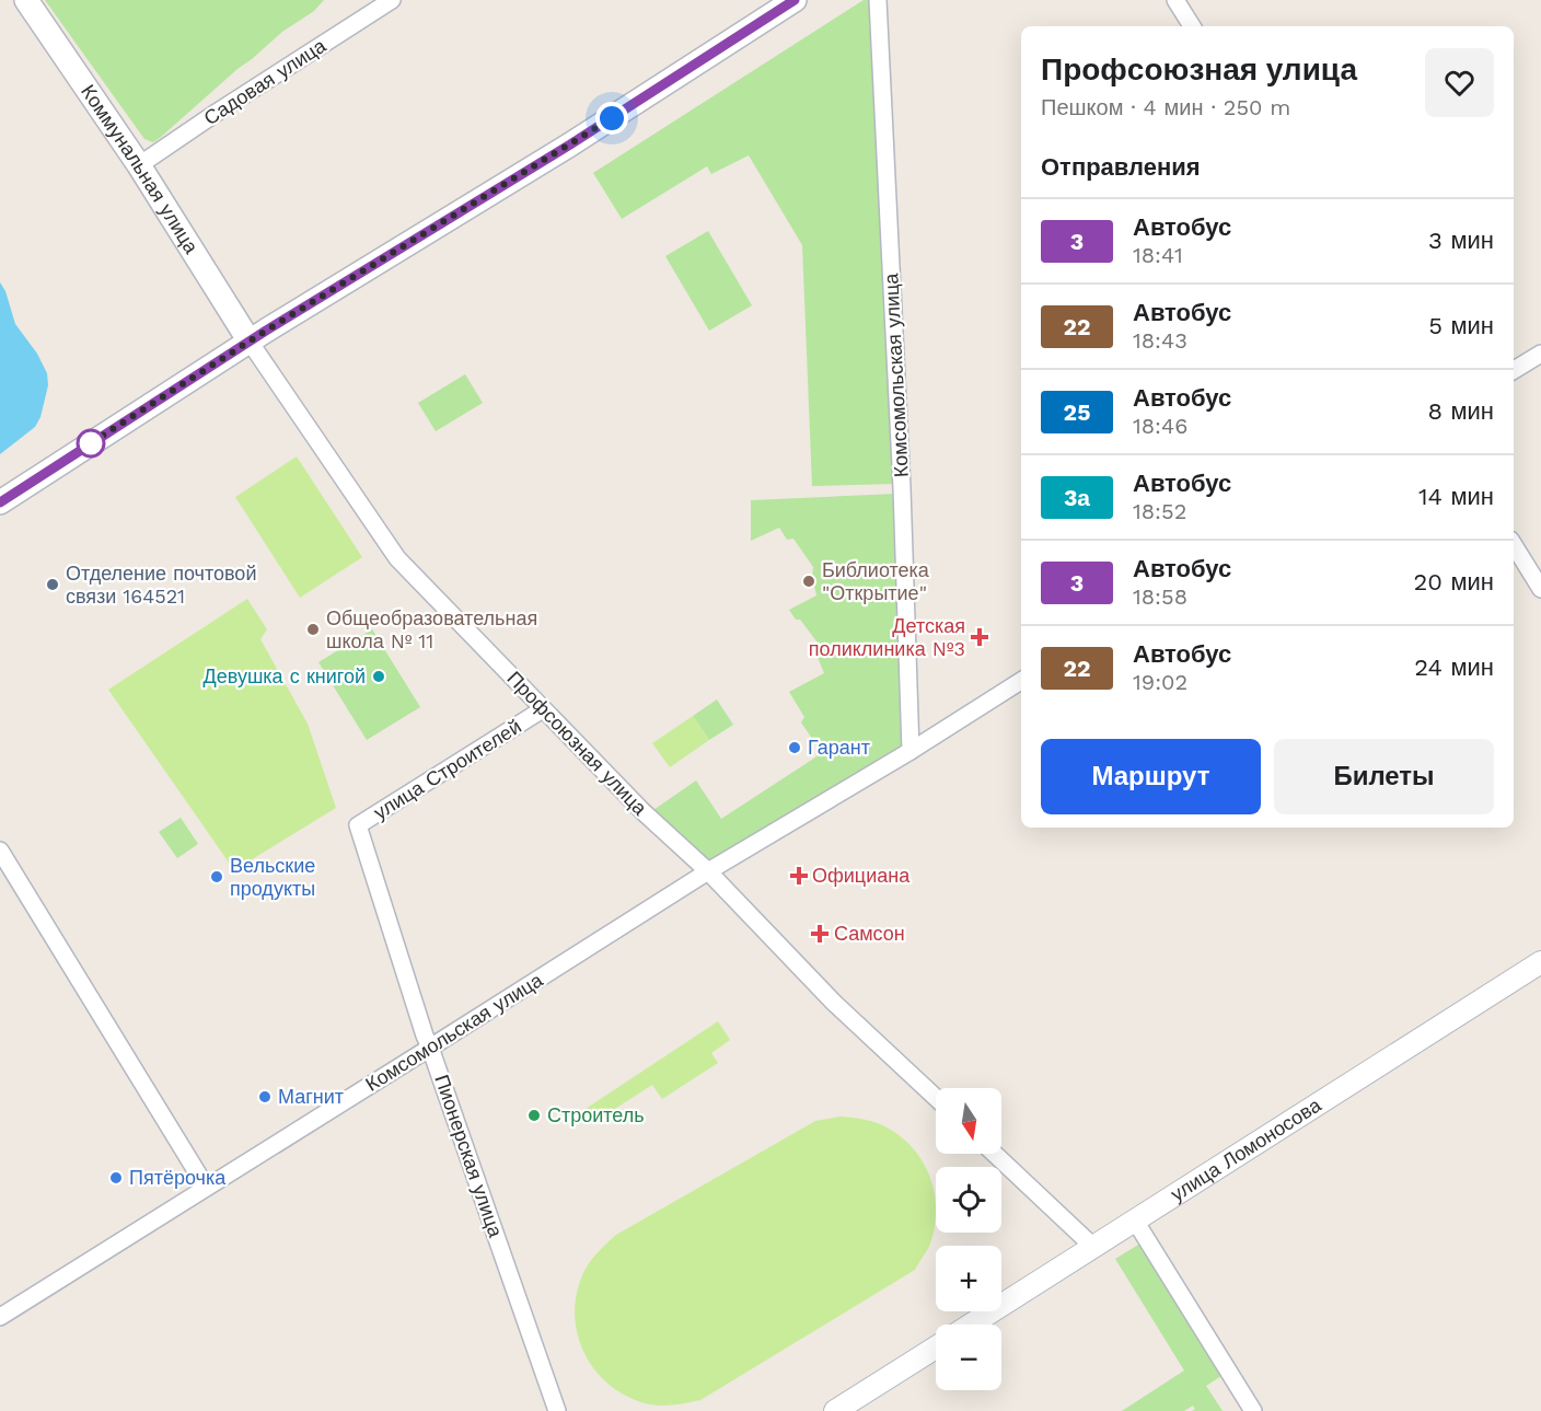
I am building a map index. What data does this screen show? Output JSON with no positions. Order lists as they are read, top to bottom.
{
  "streets": {
    "main road": ["Коммунальная улица"],
    "street": [
      "Садовая улица",
      "Комсомольская улица",
      "Профсоюзная улица",
      "улица Строителей",
      "улица Ломоносова",
      "Пионерская улица"
    ]
  },
  "crossings": [
    ["Садовая улица", "Коммунальная улица"],
    ["Коммунальная улица", "Профсоюзная улица"],
    ["Комсомольская улица", "Профсоюзная улица"],
    ["Комсомольская улица", "Пионерская улица"],
    ["улица Строителей", "Пионерская улица"]
  ],
  "places": {
    "other": [
      "Библиотека \"Открытие\"",
      "Отделение почтовой связи 164521",
      "Общеобразовательная школа № 11",
      "Девушка с книгой",
      "Гарант",
      "Вельские продукты",
      "Магнит",
      "Строитель",
      "Пятёрочка"
    ],
    "health": ["Детская поликлиника №3", "Официана", "Самсон"]
  },
  "lines": ["bus line 3"],
  "north": "bottom",
  "page": {
    "heading": [
      ["Профсоюзная улица", "Пешком · 4 мин · 250 m"],
      "Отправления"
    ],
    "list": [
      {
        "mark": "3",
        "name": "Автобус",
        "note": "18:41",
        "value": "3 мин"
      },
      {
        "mark": "22",
        "name": "Автобус",
        "note": "18:43",
        "value": "5 мин"
      },
      {
        "mark": "25",
        "name": "Автобус",
        "note": "18:46",
        "value": "8 мин"
      },
      {
        "mark": "3а",
        "name": "Автобус",
        "note": "18:52",
        "value": "14 мин"
      },
      {
        "mark": "3",
        "name": "Автобус",
        "note": "18:58",
        "value": "20 мин"
      },
      {
        "mark": "22",
        "name": "Автобус",
        "note": "19:02",
        "value": "24 мин"
      }
    ],
    "buttons": ["Маршрут", "Билеты"],
    "map_buttons": ["+", "−"]
  }
}
